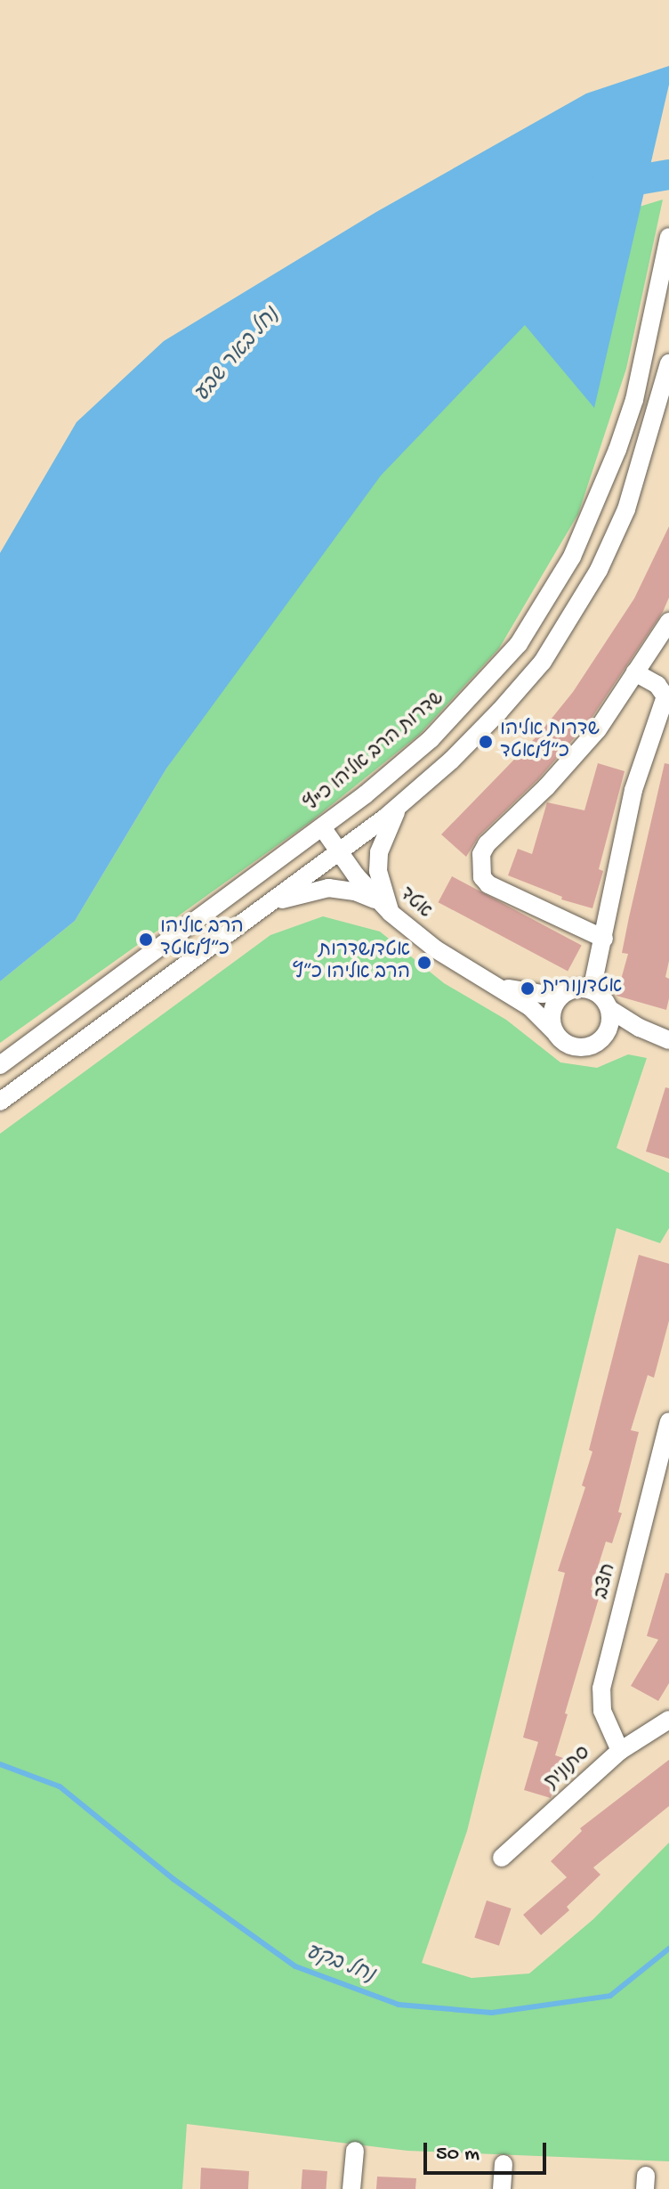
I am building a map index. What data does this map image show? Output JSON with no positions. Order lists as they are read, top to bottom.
{
  "streets": {
    "street": [
      "שדרות הרב אליהו כ\"ץ",
      "אטד",
      "חצב",
      "סתונית"
    ]
  },
  "crossings": [
    ["שדרות הרב אליהו כ\"ץ", "אטד"],
    ["חצב", "סתונית"]
  ],
  "water": ["נחל באר שבע", "נחל בקע"],
  "places": [
    "שדרות אליהו כ״ץ/אטד",
    "הרב אליהו כ״ץ/אטד",
    "אטד/שדרות הרב אליהו כ״ץ",
    "אטד/נורית"
  ],
  "scale_bar": "50 m"
}
